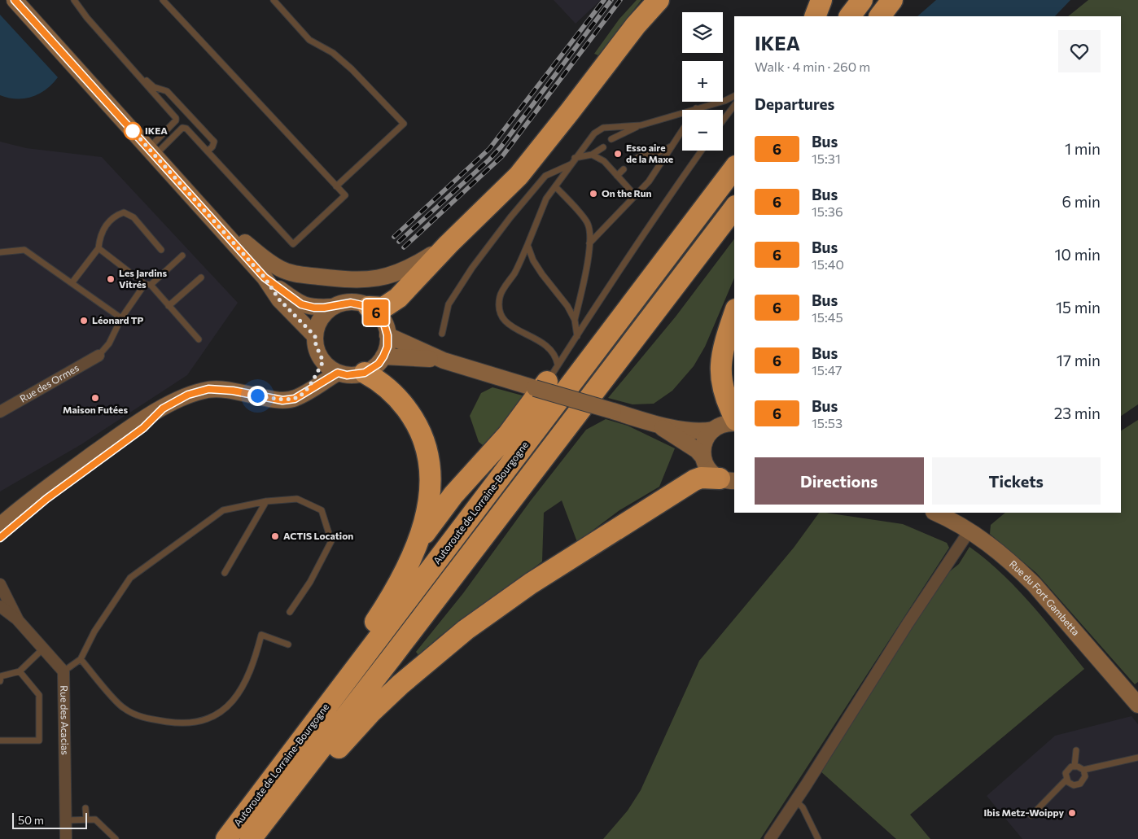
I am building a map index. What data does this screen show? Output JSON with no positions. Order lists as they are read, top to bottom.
{
  "streets": {
    "highway": ["Autoroute de Lorraine-Bourgogne"],
    "street": ["Rue des Ormes", "Rue du Fort Gambetta", "Rue des Acacias"]
  },
  "places": [
    "IKEA",
    "Esso aire de la Maxe",
    "On the Run",
    "Les Jardins Vitrés",
    "Léonard TP",
    "Maison Futées",
    "ACTIS Location",
    "Ibis Metz-Woippy"
  ],
  "lines": ["bus line 6"],
  "scale_bar": "50 m",
  "page": {
    "on_map": "6",
    "map_buttons": ["+", "−"],
    "heading": [
      ["IKEA", "Walk · 4 min · 260 m"],
      "Departures"
    ],
    "list": [
      {
        "mark": "6",
        "name": "Bus",
        "note": "15:31",
        "value": "1 min"
      },
      {
        "mark": "6",
        "name": "Bus",
        "note": "15:36",
        "value": "6 min"
      },
      {
        "mark": "6",
        "name": "Bus",
        "note": "15:40",
        "value": "10 min"
      },
      {
        "mark": "6",
        "name": "Bus",
        "note": "15:45",
        "value": "15 min"
      },
      {
        "mark": "6",
        "name": "Bus",
        "note": "15:47",
        "value": "17 min"
      },
      {
        "mark": "6",
        "name": "Bus",
        "note": "15:53",
        "value": "23 min"
      }
    ],
    "buttons": ["Directions", "Tickets"],
    "scale": "50 m"
  }
}
